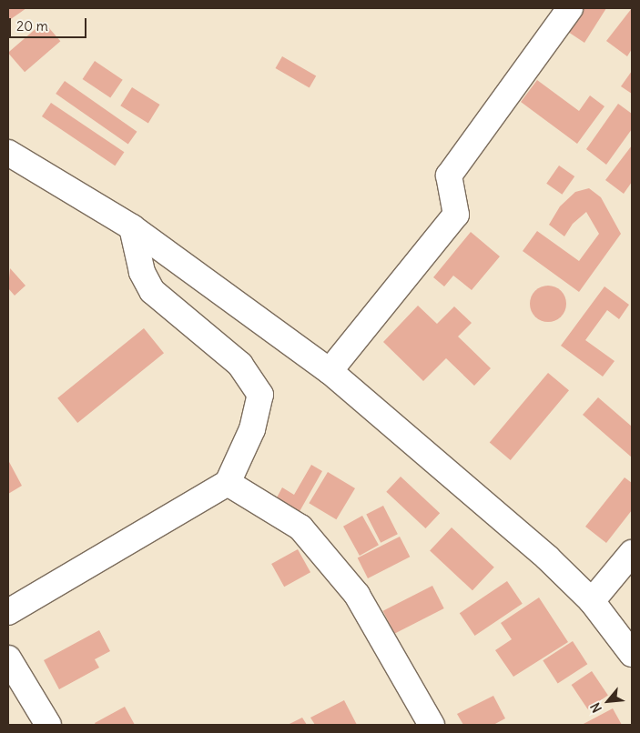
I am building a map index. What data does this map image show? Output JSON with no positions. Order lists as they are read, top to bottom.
{
  "scale_bar": "20 m",
  "north": "bottom left"
}
